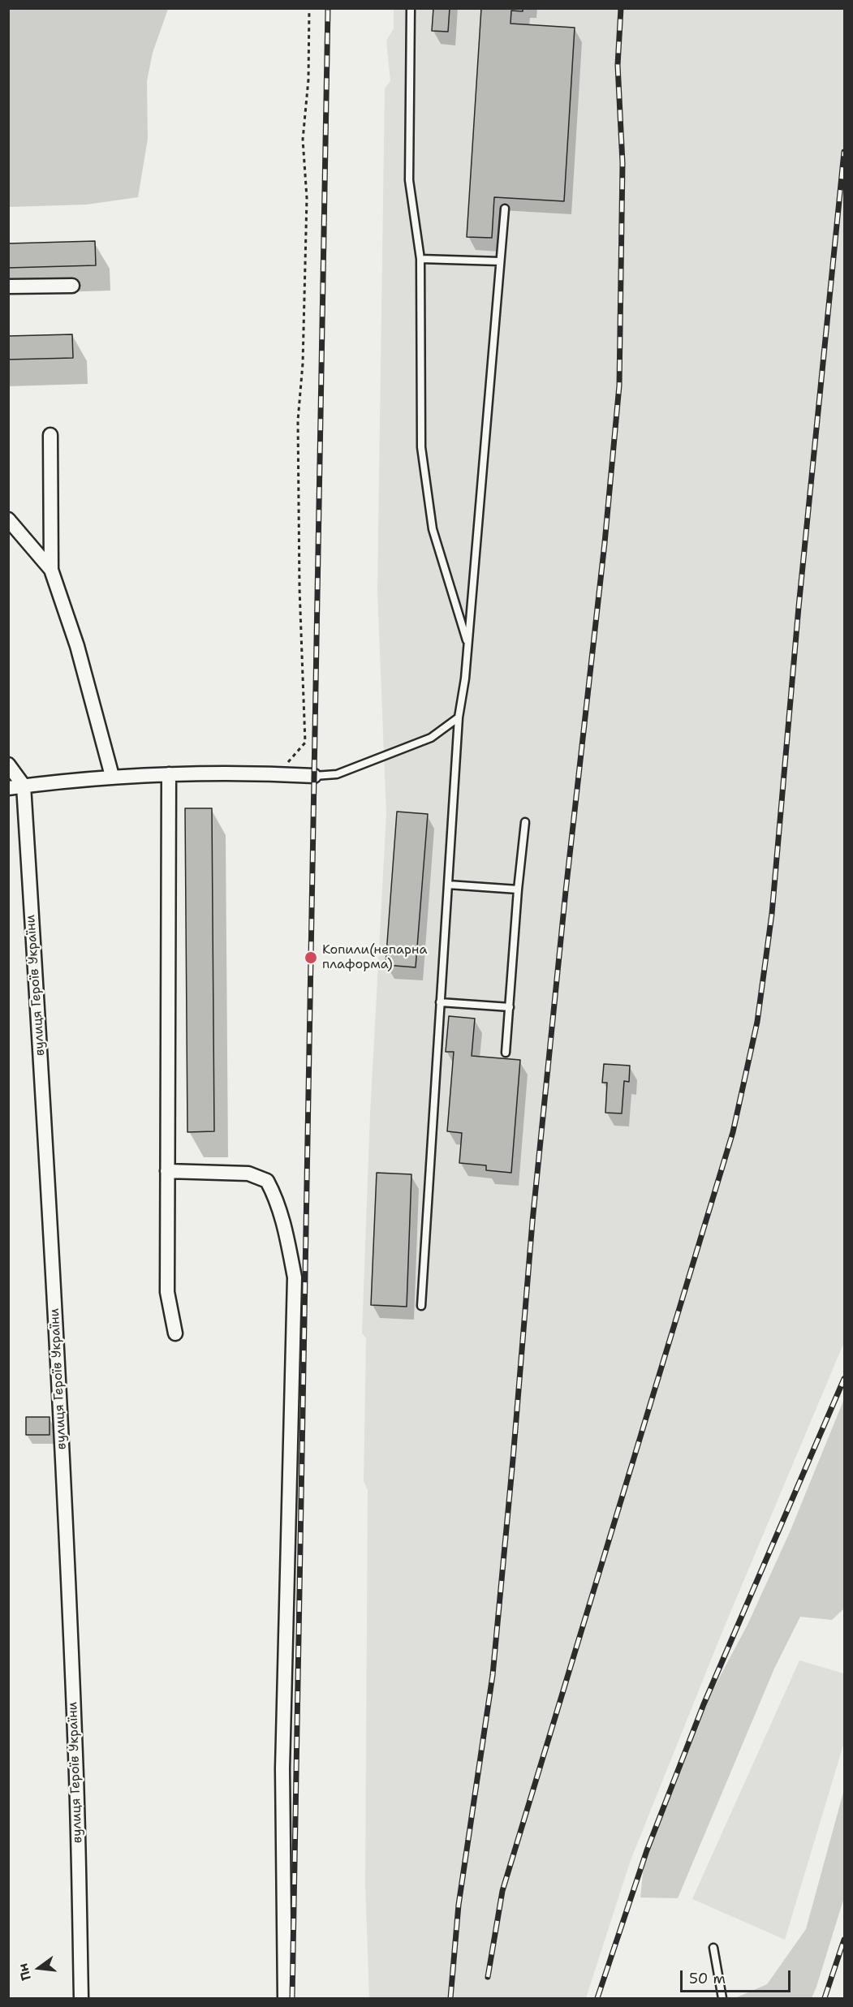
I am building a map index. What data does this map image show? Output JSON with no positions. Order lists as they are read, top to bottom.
{
  "streets": {
    "street": ["вулиця Героїв України"]
  },
  "places": ["Копили(непарна плаформа)"],
  "scale_bar": "50 m",
  "north": "left"
}
